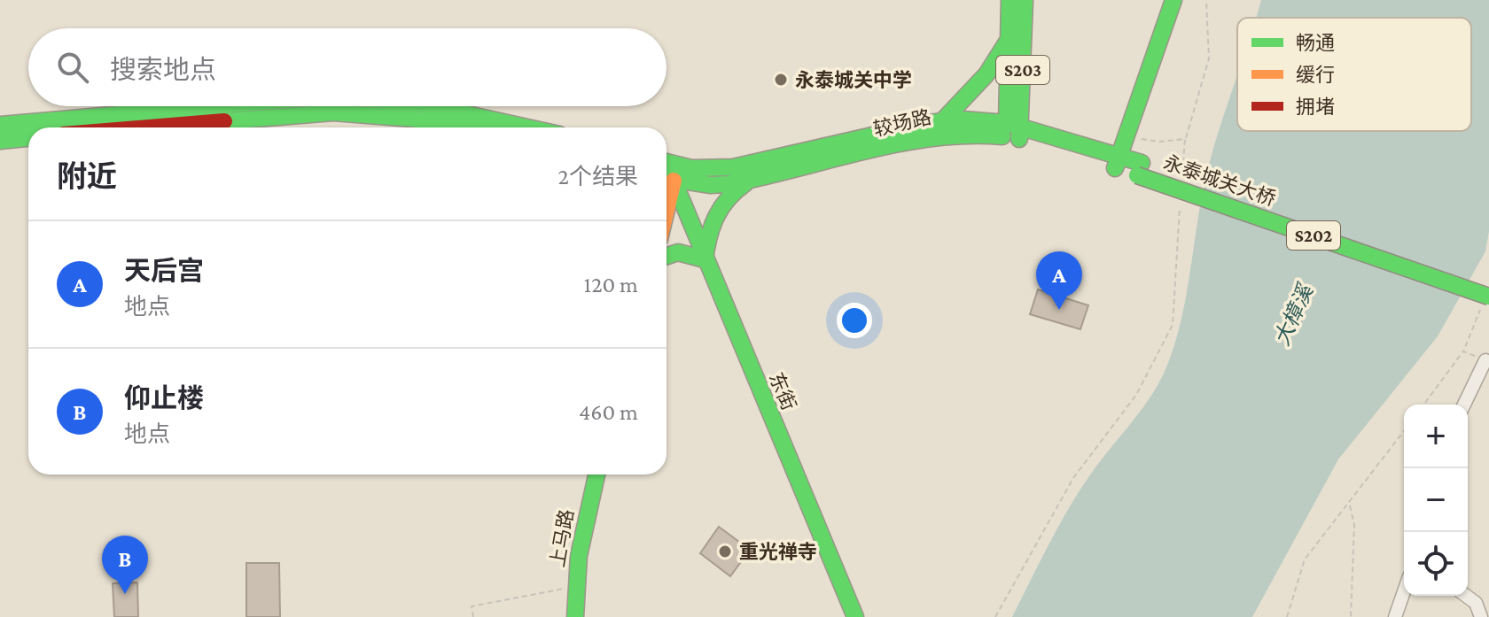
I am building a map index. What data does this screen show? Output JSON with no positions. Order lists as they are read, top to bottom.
{
  "streets": {
    "main road": [
      "S203",
      "较场路",
      "永泰城关大桥",
      "S202",
      "东街",
      "上马路"
    ]
  },
  "crossings": [
    ["S203", "较场路"],
    ["较场路", "永泰城关大桥"],
    ["较场路", "东街"]
  ],
  "water": ["大樟溪"],
  "places": ["永泰城关中学", "重光禅寺"],
  "legend": ["畅通", "缓行", "拥堵"],
  "page": {
    "search": "搜索地点",
    "heading": ["附近", "2个结果"],
    "list": [
      {
        "mark": "A",
        "name": "天后宫",
        "note": "地点",
        "value": "120 m"
      },
      {
        "mark": "B",
        "name": "仰止楼",
        "note": "地点",
        "value": "460 m"
      }
    ],
    "pins": ["A", "B"],
    "map_buttons": ["+", "−"]
  }
}
